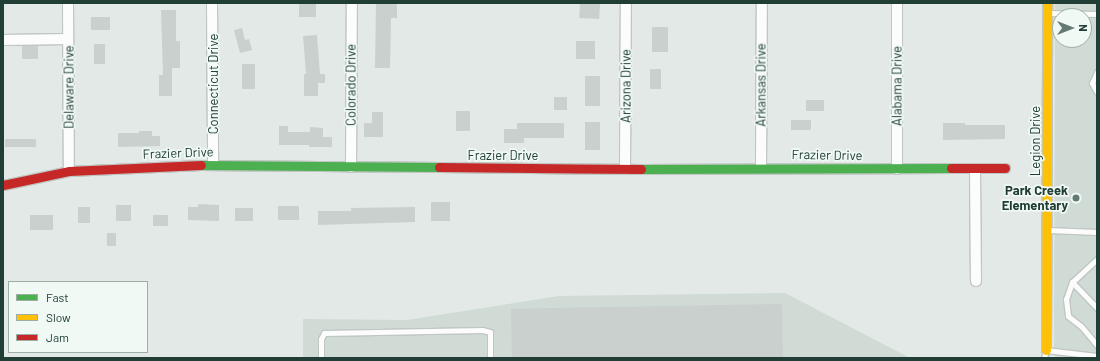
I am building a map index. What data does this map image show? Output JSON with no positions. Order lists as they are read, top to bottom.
{
  "streets": {
    "street": [
      "Connecticut Drive",
      "Colorado Drive",
      "Arkansas Drive",
      "Arizona Drive",
      "Alabama Drive",
      "Delaware Drive",
      "Legion Drive",
      "Frazier Drive"
    ]
  },
  "crossings": [
    ["Connecticut Drive", "Frazier Drive"],
    ["Colorado Drive", "Frazier Drive"],
    ["Arkansas Drive", "Frazier Drive"],
    ["Arizona Drive", "Frazier Drive"],
    ["Alabama Drive", "Frazier Drive"],
    ["Delaware Drive", "Frazier Drive"]
  ],
  "places": ["Park Creek Elementary"],
  "legend": ["Fast", "Slow", "Jam"],
  "north": "right"
}
